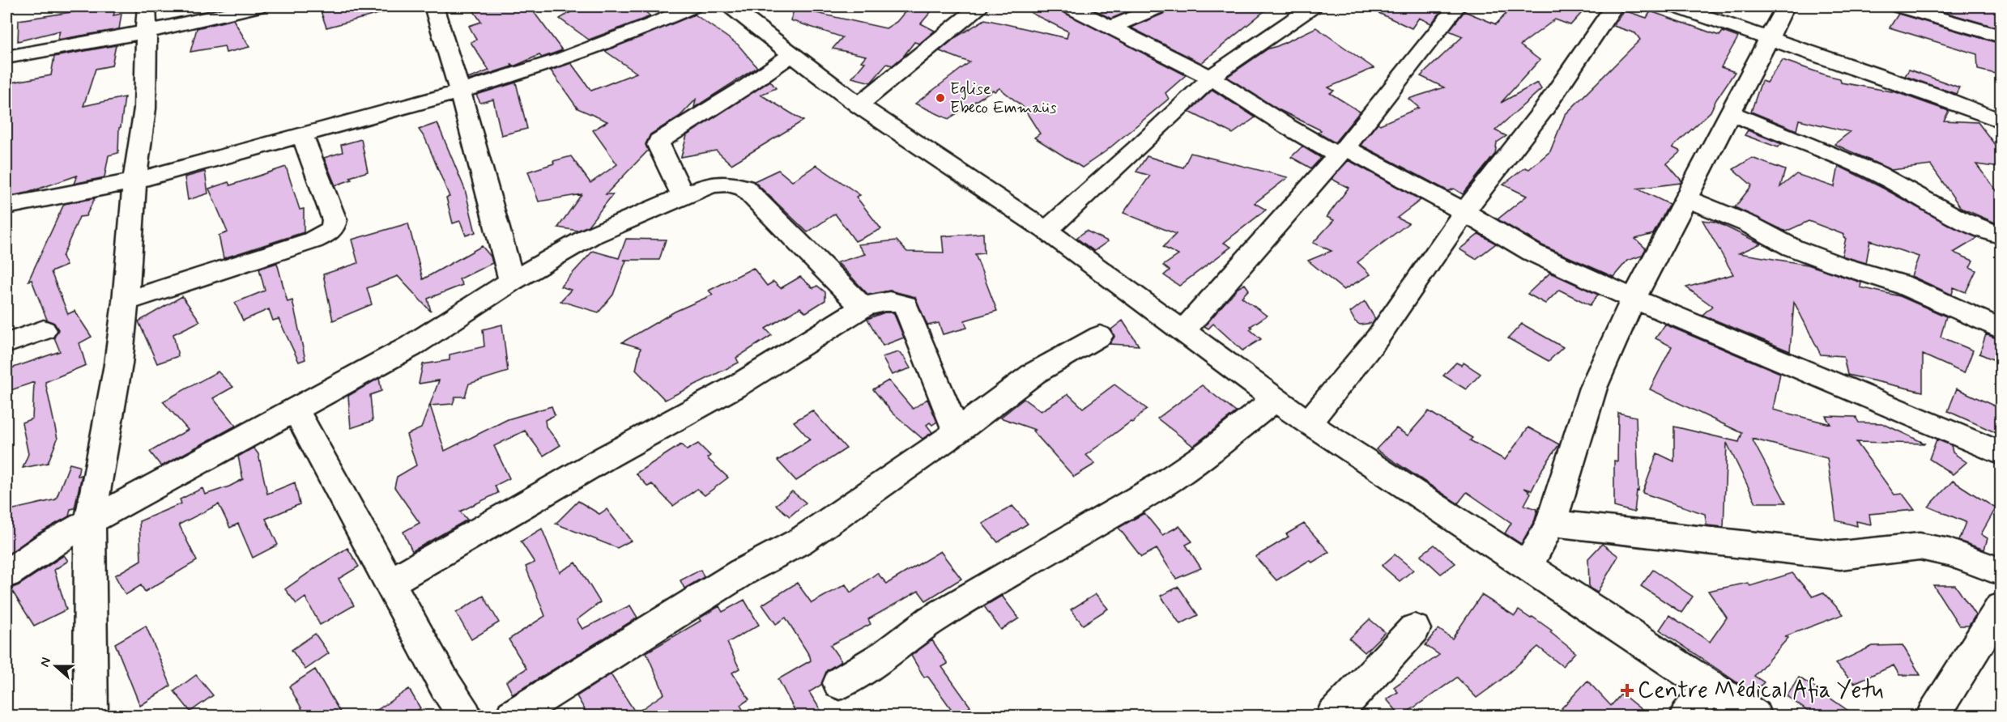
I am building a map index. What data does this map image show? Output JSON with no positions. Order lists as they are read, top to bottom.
{
  "places": {
    "other": ["Eglise Ebeco Emmaüs"],
    "health": ["Centre Médical Afia Yetu"]
  },
  "north": "left"
}
